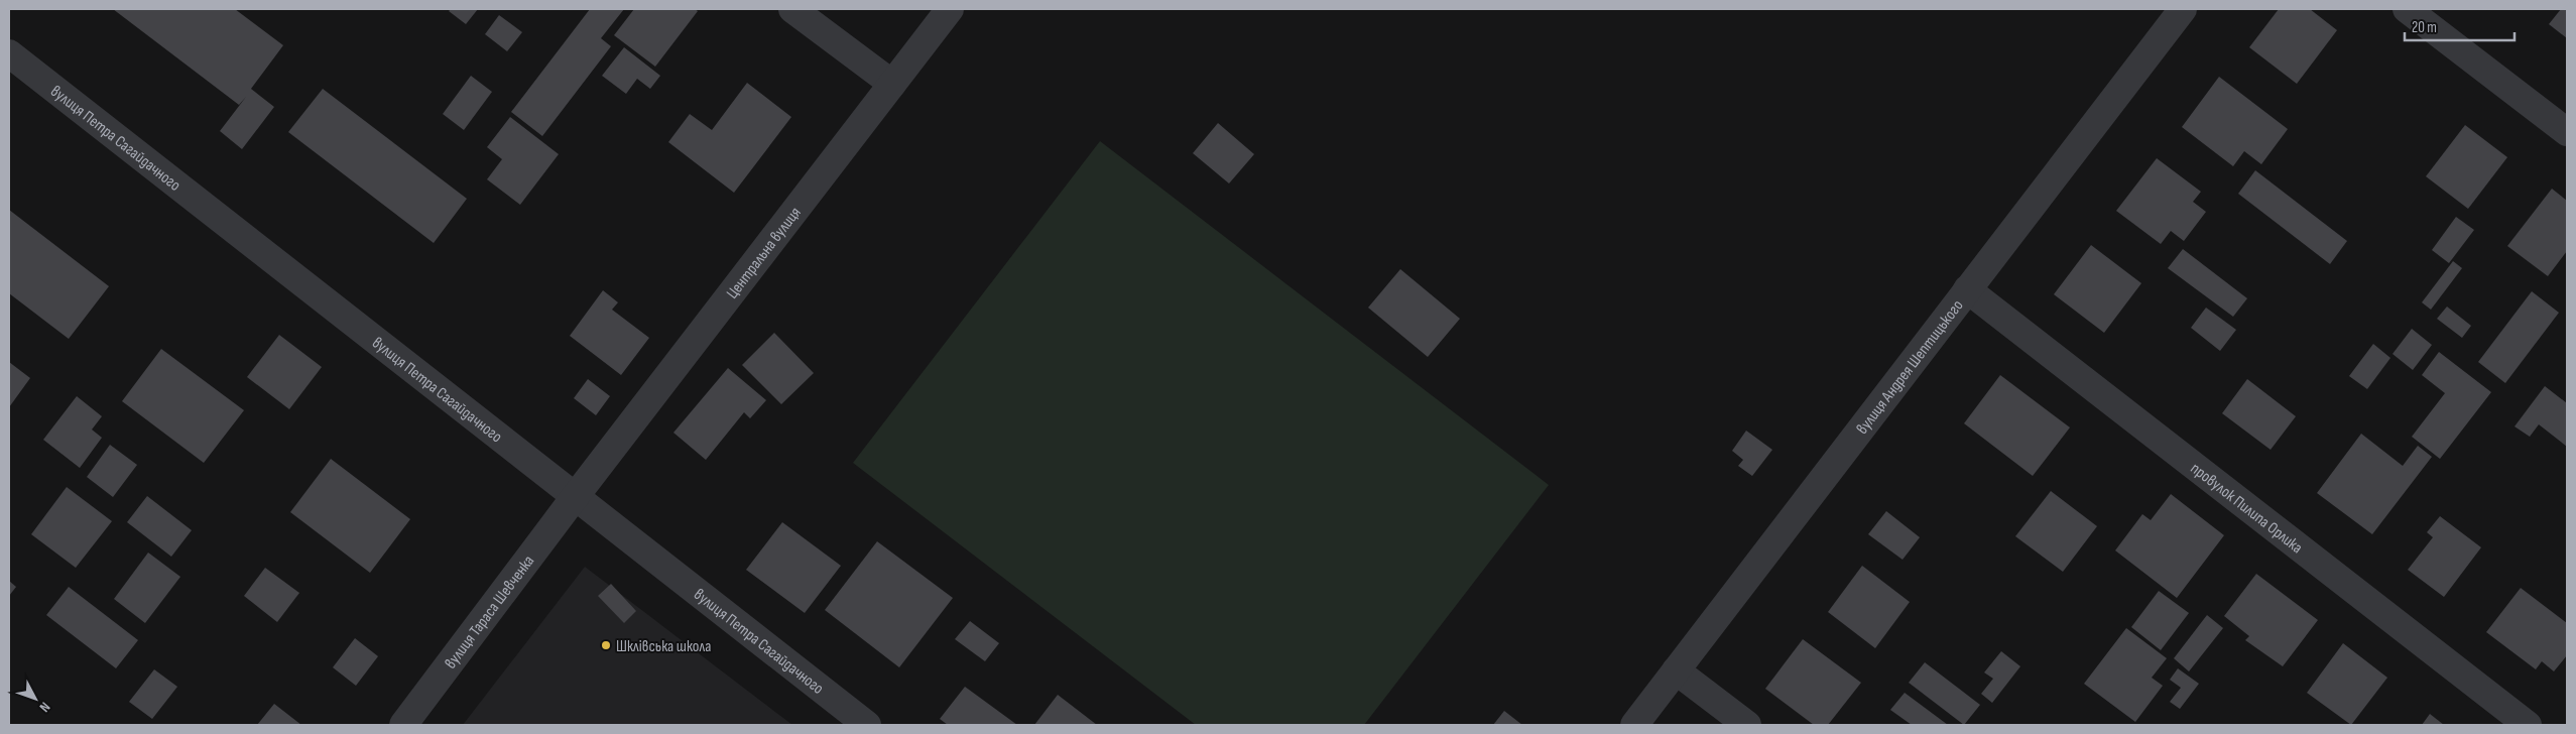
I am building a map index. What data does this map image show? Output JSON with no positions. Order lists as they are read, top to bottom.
{
  "streets": {
    "street": [
      "вулиця Петра Сагайдачного",
      "Центральна вулиця",
      "вулиця Андрея Шептицького",
      "провулок Пилипа Орлика",
      "вулиця Тараса Шевченка"
    ]
  },
  "crossings": [
    ["вулиця Петра Сагайдачного", "Центральна вулиця"],
    ["вулиця Петра Сагайдачного", "вулиця Тараса Шевченка"],
    ["Центральна вулиця", "вулиця Тараса Шевченка"],
    ["вулиця Андрея Шептицького", "провулок Пилипа Орлика"]
  ],
  "places": ["Шклівська школа"],
  "scale_bar": "20 m",
  "north": "bottom right"
}
